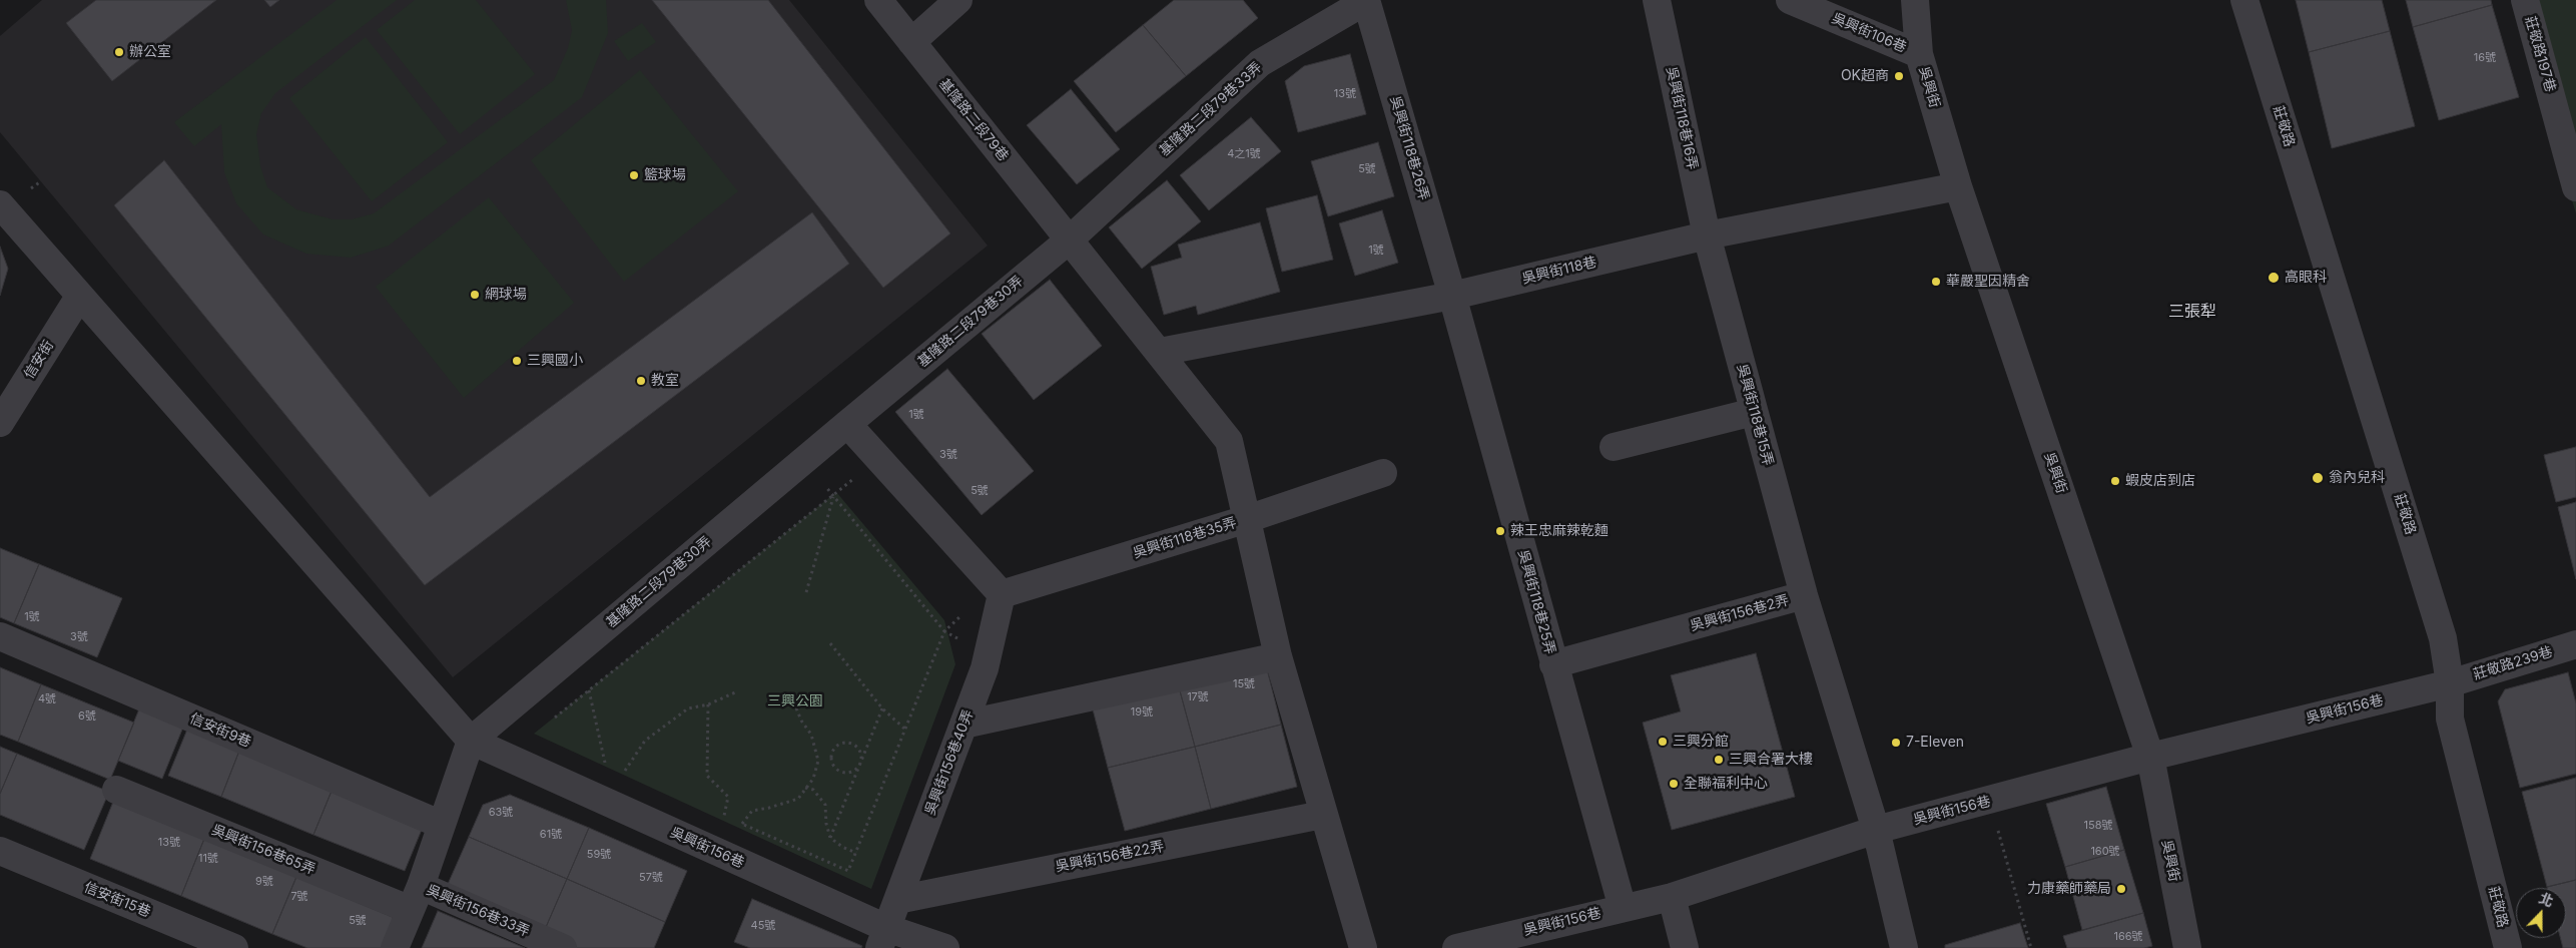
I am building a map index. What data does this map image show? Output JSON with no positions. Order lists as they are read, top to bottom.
{
  "streets": {
    "street": [
      "吳興街106巷",
      "莊敬路197巷",
      "吳興街",
      "基隆路二段79巷33弄",
      "吳興街118巷16弄",
      "基隆路二段79巷",
      "莊敬路",
      "吳興街118巷26弄",
      "吳興街118巷",
      "基隆路二段79巷30弄",
      "信安街",
      "吳興街118巷15弄",
      "吳興街118巷35弄",
      "吳興街118巷25弄",
      "吳興街156巷2弄",
      "莊敬路239巷",
      "吳興街156巷",
      "信安街9巷",
      "吳興街156巷40弄",
      "吳興街156巷65弄",
      "吳興街156巷22弄",
      "信安街15巷",
      "吳興街156巷33弄"
    ]
  },
  "crossings": [
    ["吳興街106巷", "吳興街"],
    ["吳興街", "吳興街118巷"],
    ["吳興街", "吳興街156巷"],
    ["基隆路二段79巷33弄", "基隆路二段79巷"],
    ["基隆路二段79巷33弄", "吳興街118巷26弄"],
    ["基隆路二段79巷33弄", "基隆路二段79巷30弄"],
    ["基隆路二段79巷33弄", "吳興街118巷35弄"],
    ["吳興街118巷16弄", "吳興街118巷"],
    ["吳興街118巷16弄", "吳興街118巷15弄"],
    ["基隆路二段79巷", "基隆路二段79巷30弄"],
    ["基隆路二段79巷", "吳興街118巷35弄"],
    ["莊敬路", "莊敬路239巷"],
    ["莊敬路", "吳興街156巷"],
    ["吳興街118巷26弄", "吳興街118巷"],
    ["吳興街118巷26弄", "吳興街118巷25弄"],
    ["吳興街118巷", "吳興街118巷15弄"],
    ["吳興街118巷", "吳興街118巷35弄"],
    ["吳興街118巷", "吳興街118巷25弄"],
    ["基隆路二段79巷30弄", "吳興街118巷35弄"],
    ["基隆路二段79巷30弄", "吳興街156巷"],
    ["吳興街118巷15弄", "吳興街156巷2弄"],
    ["吳興街118巷35弄", "吳興街156巷40弄"],
    ["吳興街118巷25弄", "吳興街156巷2弄"],
    ["吳興街118巷25弄", "吳興街156巷"],
    ["吳興街156巷2弄", "吳興街156巷"],
    ["莊敬路239巷", "吳興街156巷"],
    ["吳興街156巷", "吳興街156巷40弄"],
    ["吳興街156巷40弄", "吳興街156巷22弄"],
    ["吳興街156巷65弄", "吳興街156巷33弄"]
  ],
  "districts": ["三張犁"],
  "parks": ["三興公園"],
  "places": [
    "辦公室",
    "OK超商",
    "籃球場",
    "高眼科",
    "華嚴聖因精舍",
    "網球場",
    "三興國小",
    "教室",
    "翁內兒科",
    "蝦皮店到店",
    "辣王忠麻辣乾麵",
    "三興分館",
    "7-Eleven",
    "三興合署大樓",
    "全聯福利中心",
    "力康藥師藥局"
  ],
  "house_numbers": [
    "16號",
    "13號",
    "4之1號",
    "5號",
    "1號",
    "1號",
    "3號",
    "5號",
    "1號",
    "3號",
    "15號",
    "17號",
    "4號",
    "19號",
    "6號",
    "63號",
    "158號",
    "61號",
    "13號",
    "160號",
    "59號",
    "11號",
    "57號",
    "9號",
    "7號",
    "5號",
    "45號",
    "166號"
  ],
  "north": "top"
}
